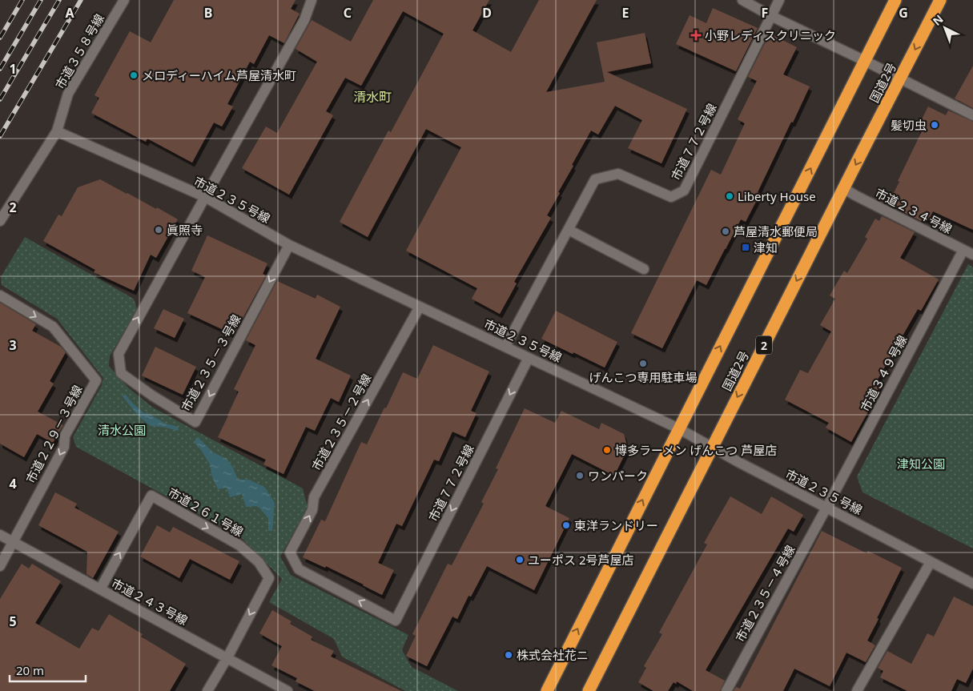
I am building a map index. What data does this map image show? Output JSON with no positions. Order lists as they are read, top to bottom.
{
  "streets": {
    "highway": ["国道2号", "2"],
    "street": [
      "市道３５８号線",
      "市道７７２号線",
      "市道２３５号線",
      "市道２３４号線",
      "市道２３５－３号線",
      "市道３４９号線",
      "市道２３５－２号線",
      "市道２２９－３号線",
      "市道２６１号線",
      "市道２３５－４号線",
      "市道２４３号線"
    ]
  },
  "crossings": [
    ["市道３５８号線", "市道２３５号線"],
    ["国道2号", "市道２３５号線"],
    ["国道2号", "市道２３４号線"],
    ["市道７７２号線", "市道２３５号線"],
    ["市道７７２号線", "市道２３５－２号線"],
    ["市道２３５号線", "市道２３５－３号線"],
    ["市道２３５号線", "市道３４９号線"],
    ["市道２３５号線", "市道２３５－２号線"],
    ["市道２３５号線", "市道２３５－４号線"],
    ["市道２３４号線", "市道３４９号線"],
    ["市道３４９号線", "市道２３５－４号線"],
    ["市道２２９－３号線", "市道２４３号線"],
    ["市道２６１号線", "市道２４３号線"]
  ],
  "one_way": ["市道７７２号線"],
  "districts": ["清水町"],
  "parks": ["清水公園", "津知公園"],
  "places": {
    "health": ["小野レディスクリニック"],
    "other": [
      "メロディーハイム芦屋清水町",
      "髪切虫",
      "Liberty House",
      "眞照寺",
      "芦屋清水郵便局",
      "げんこつ専用駐車場",
      "博多ラーメン げんこつ 芦屋店",
      "ワンパーク",
      "東洋ランドリー",
      "ユーポス 2号芦屋店",
      "株式会社花ニ"
    ],
    "transit": ["津知"]
  },
  "scale_bar": "20 m",
  "north": "top left",
  "grid": {
    "columns": [
      "A",
      "B",
      "C",
      "D",
      "E",
      "F",
      "G"
    ],
    "rows": [
      "1",
      "2",
      "3",
      "4",
      "5"
    ]
  }
}
